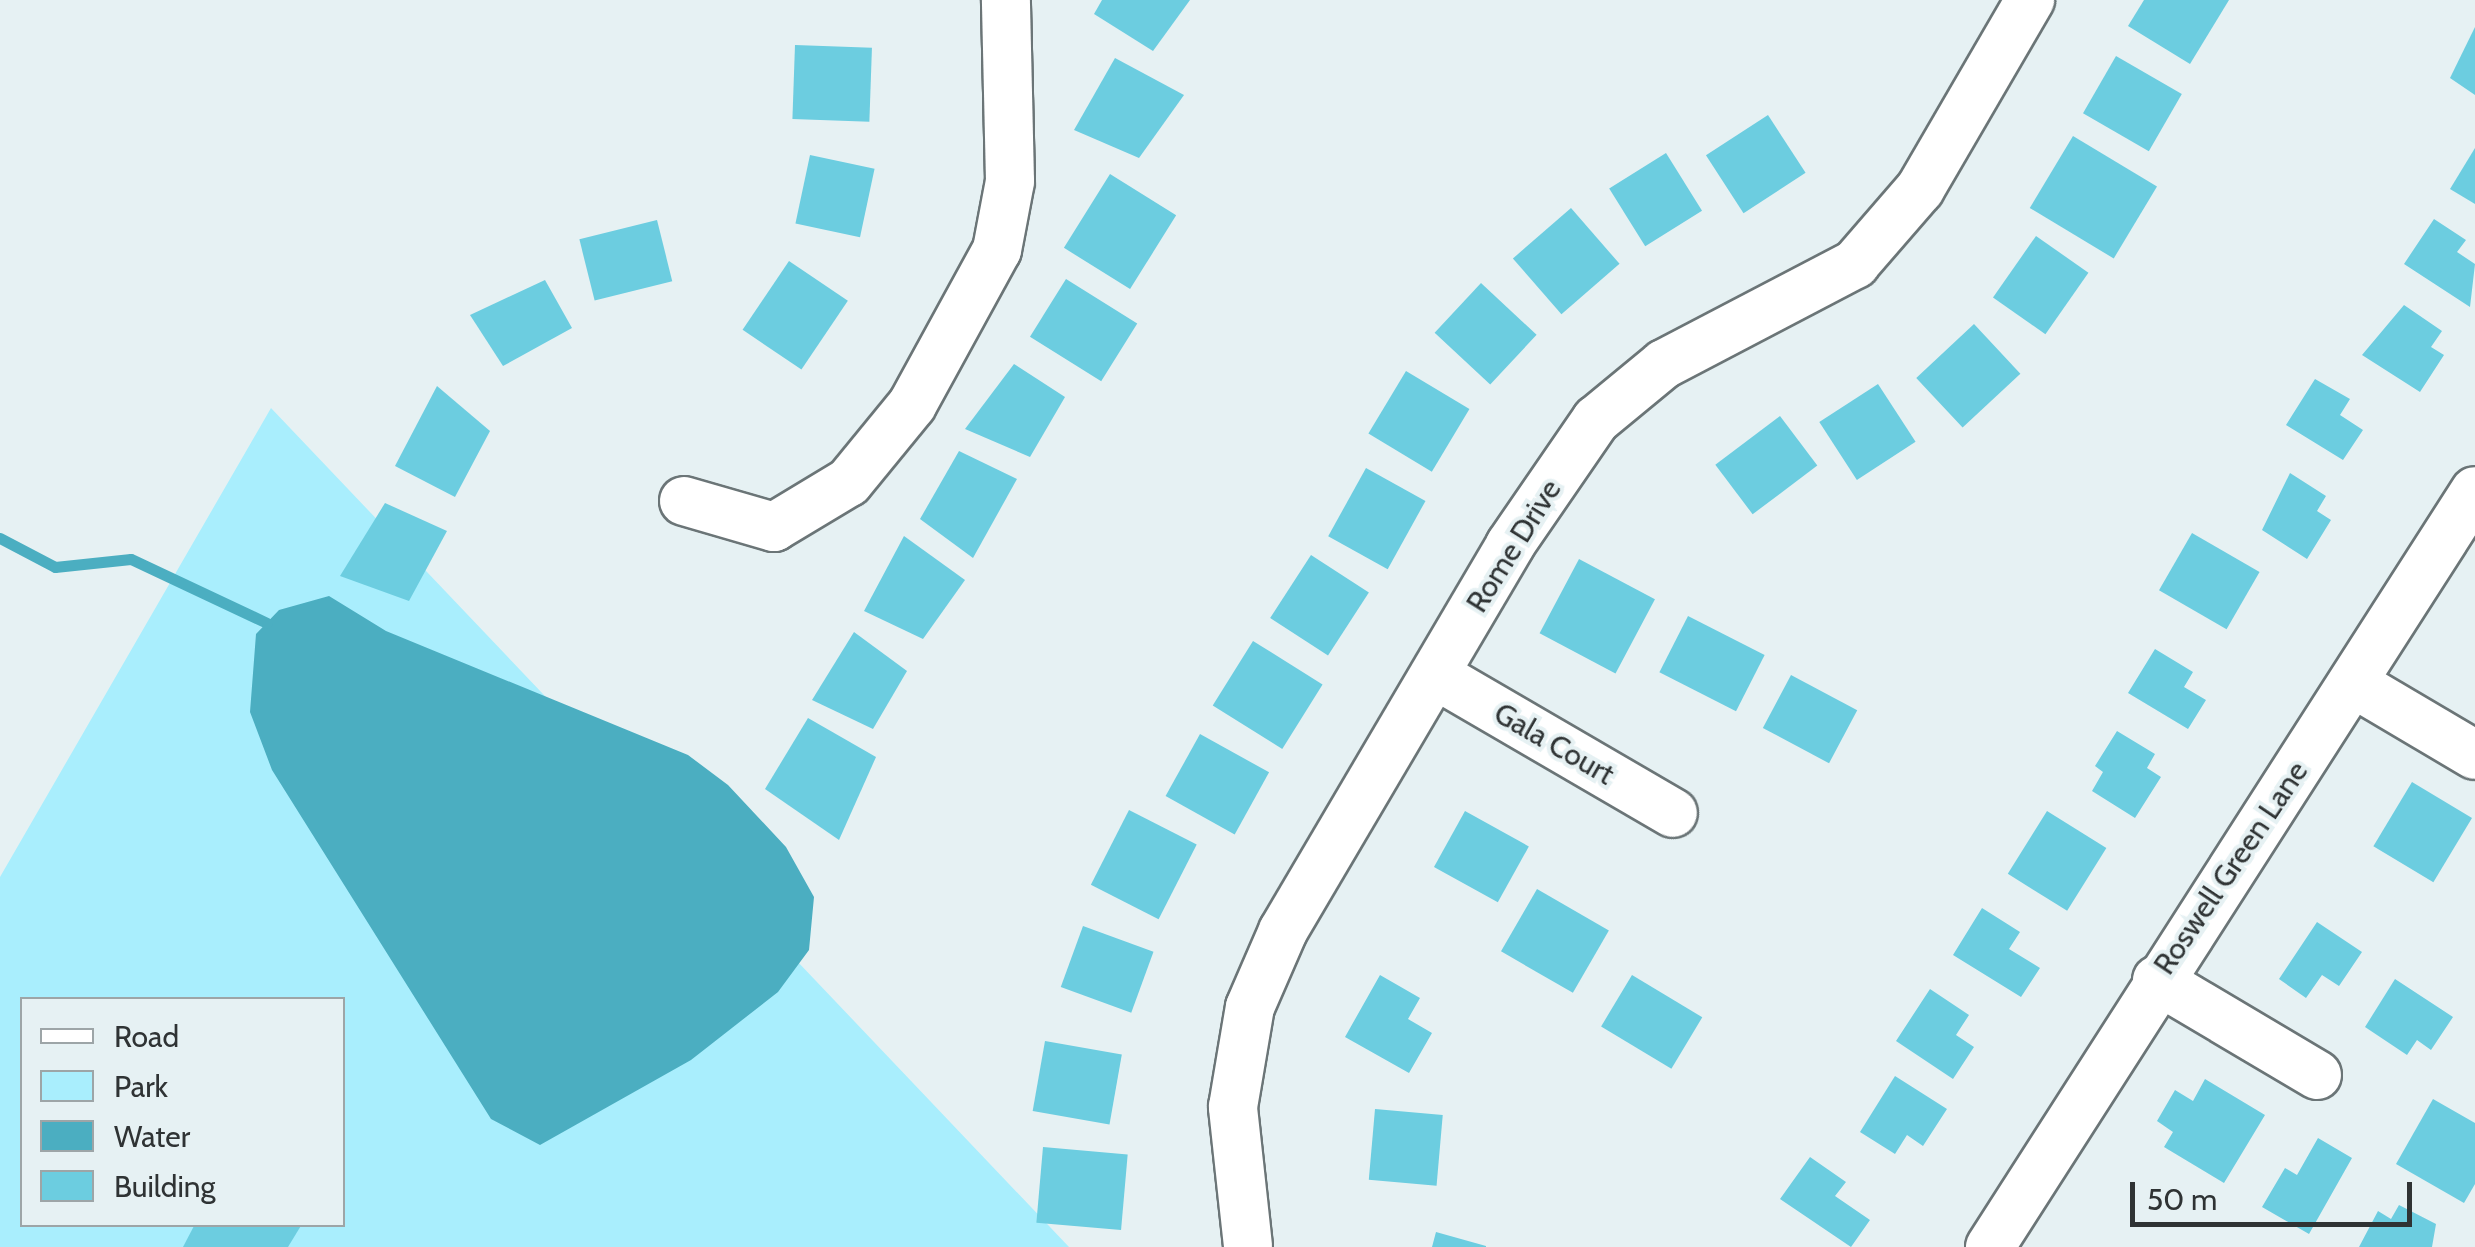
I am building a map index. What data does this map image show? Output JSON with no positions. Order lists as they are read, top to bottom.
{
  "streets": {
    "street": ["Rome Drive", "Gala Court", "Roswell Green Lane"]
  },
  "crossings": [
    ["Rome Drive", "Gala Court"]
  ],
  "legend": [
    "Road",
    "Park",
    "Water",
    "Building"
  ],
  "scale_bar": "50 m"
}
